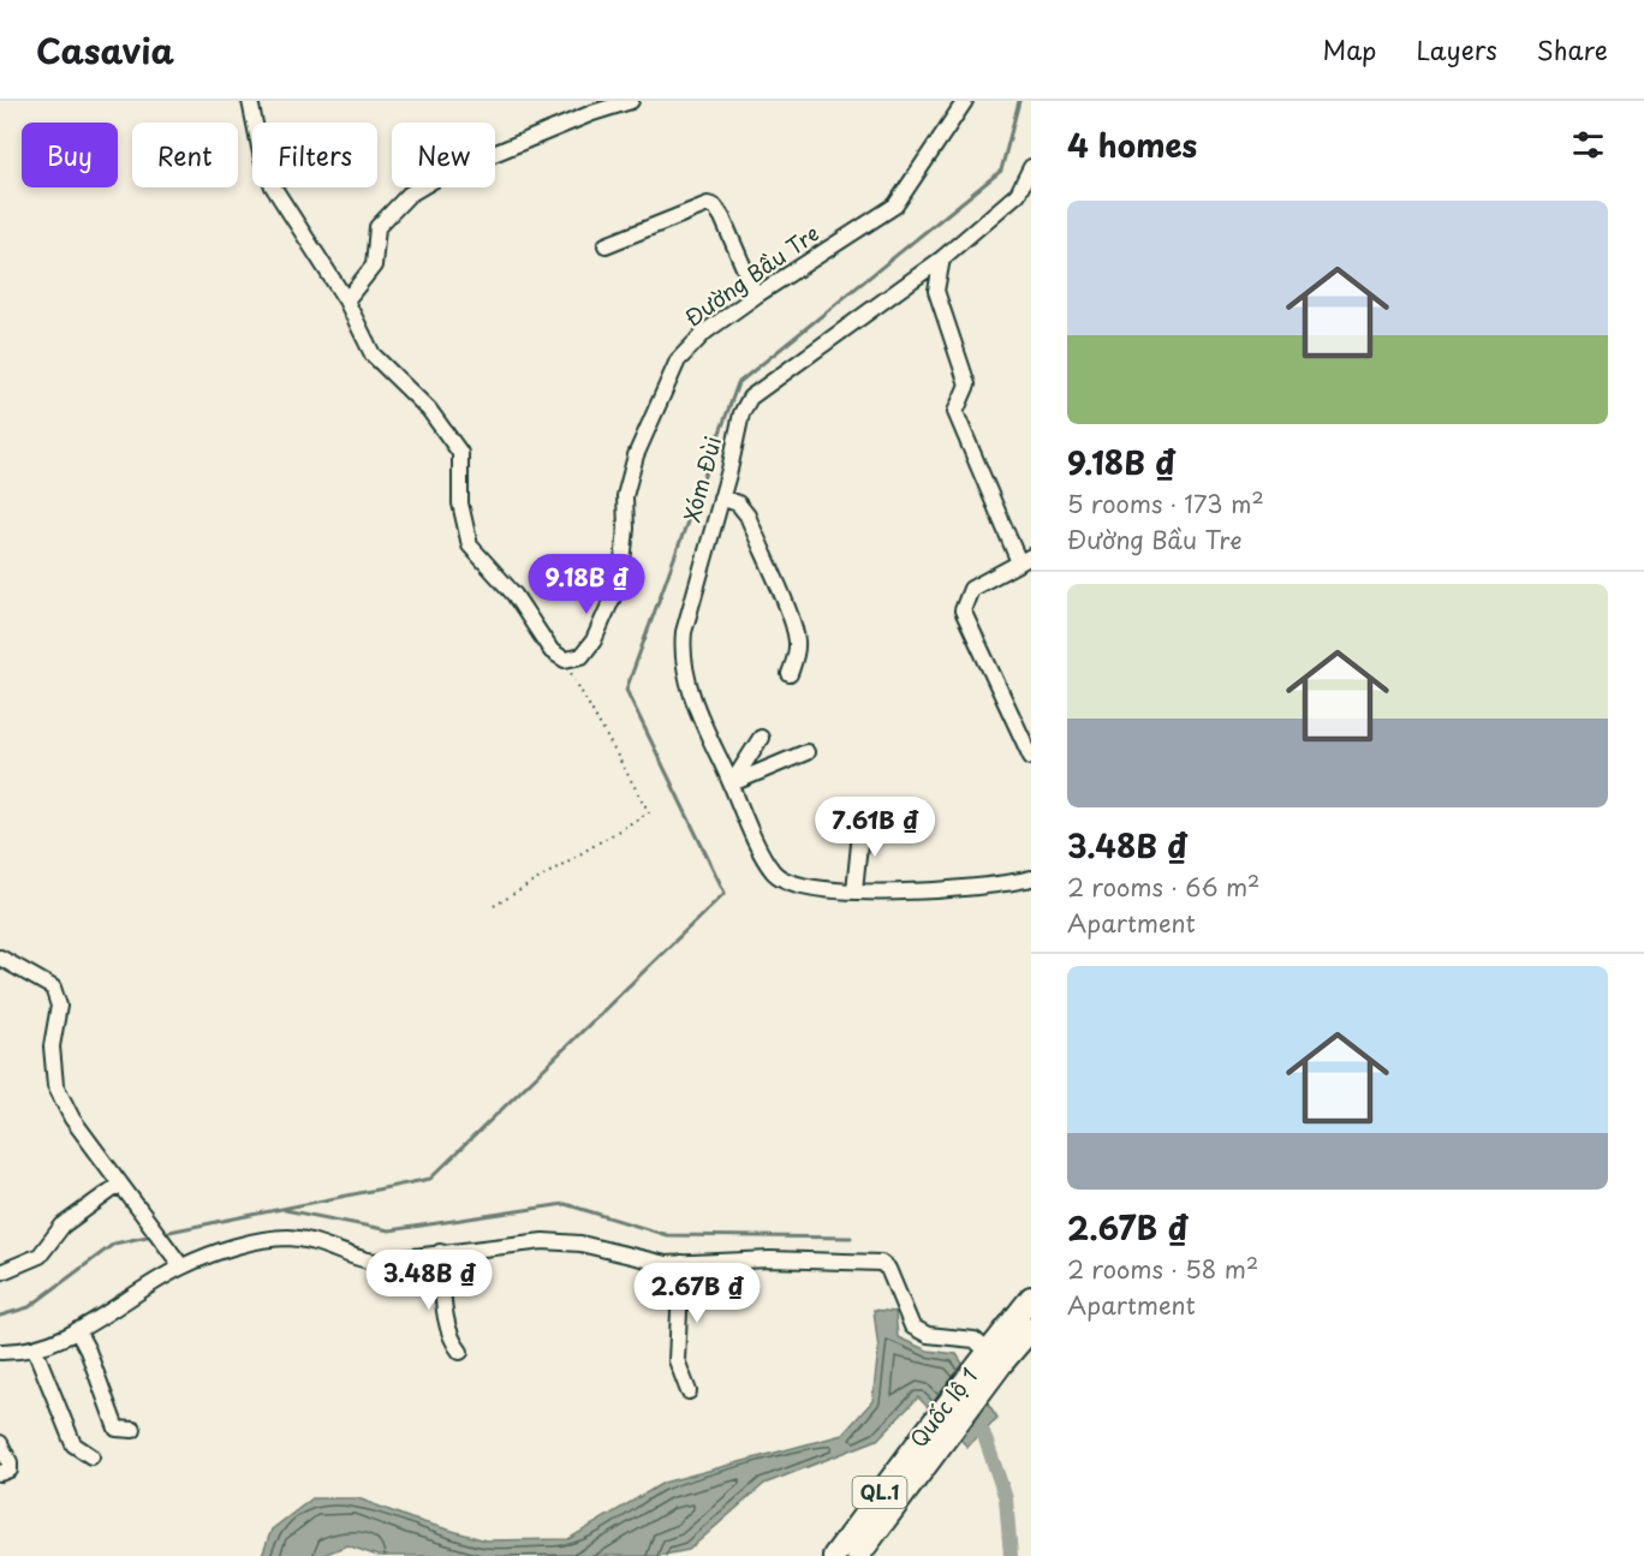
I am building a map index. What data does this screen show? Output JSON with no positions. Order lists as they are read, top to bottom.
{
  "streets": {
    "highway": ["Quốc lộ 1", "QL.1"],
    "street": ["Đường Bầu Tre", "Xóm Đùi"]
  },
  "page": {
    "header": "Casavia",
    "nav": ["Map", "Layers", "Share"],
    "heading": "4 homes",
    "chip": [
      "Buy",
      "Rent",
      "Filters",
      "New"
    ],
    "list": [
      {
        "name": "9.18B ₫",
        "note": "5 rooms · 173 m² · Đường Bầu Tre"
      },
      {
        "name": "3.48B ₫",
        "note": "2 rooms · 66 m² · Apartment"
      },
      {
        "name": "2.67B ₫",
        "note": "2 rooms · 58 m² · Apartment"
      }
    ],
    "price": [
      "9.18B ₫",
      "7.61B ₫",
      "3.48B ₫",
      "2.67B ₫"
    ]
  }
}
